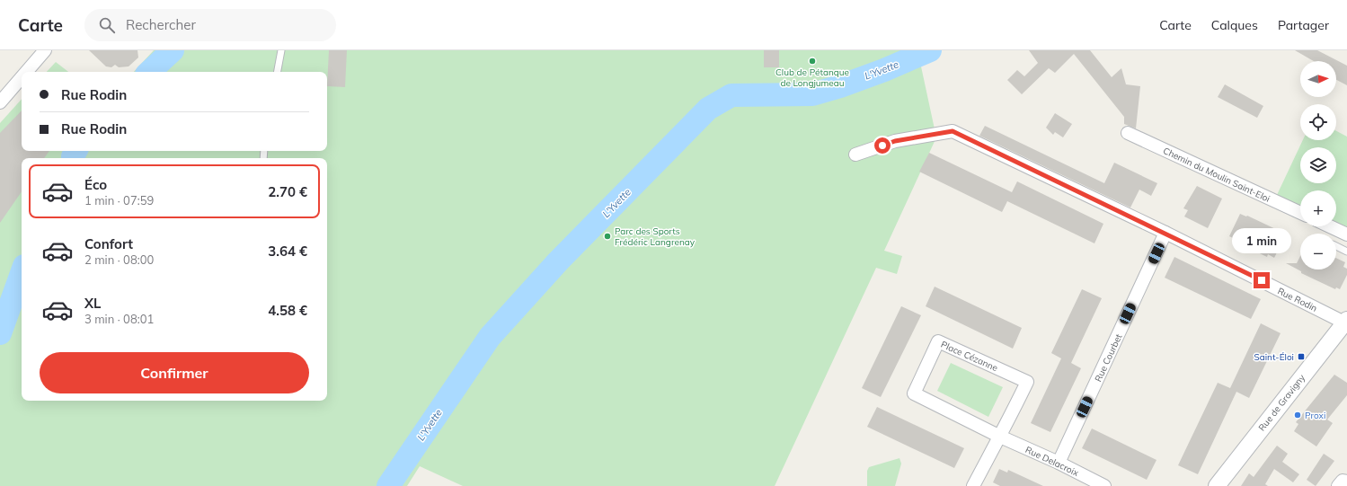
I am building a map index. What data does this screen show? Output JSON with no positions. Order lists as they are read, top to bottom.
{
  "streets": {
    "street": [
      "Chemin du Moulin Saint-Eloi",
      "Rue Rodin",
      "Place Cézanne",
      "Rue Courbet",
      "Rue de Gravigny",
      "Rue Delacroix"
    ]
  },
  "crossings": [
    ["Rue Rodin", "Rue Courbet"],
    ["Rue Rodin", "Rue de Gravigny"],
    ["Place Cézanne", "Rue Delacroix"],
    ["Rue Courbet", "Rue Delacroix"]
  ],
  "water": ["L'Yvette"],
  "places": {
    "other": ["Club de Pétanque de Longjumeau", "Parc des Sports Frédéric Langrenay", "Proxi"],
    "transit": ["Saint-Éloi"]
  },
  "north": "right",
  "page": {
    "header": "Carte",
    "search": "Rechercher",
    "nav": ["Carte", "Calques", "Partager"],
    "map_buttons": ["+", "−"],
    "banner": ["Rue Rodin", "Rue Rodin"],
    "list": [
      {
        "name": "Éco",
        "note": "1 min · 07:59",
        "value": "2.70 €"
      },
      {
        "name": "Confort",
        "note": "2 min · 08:00",
        "value": "3.64 €"
      },
      {
        "name": "XL",
        "note": "3 min · 08:01",
        "value": "4.58 €"
      }
    ],
    "bubble": "1 min",
    "buttons": "Confirmer"
  }
}
